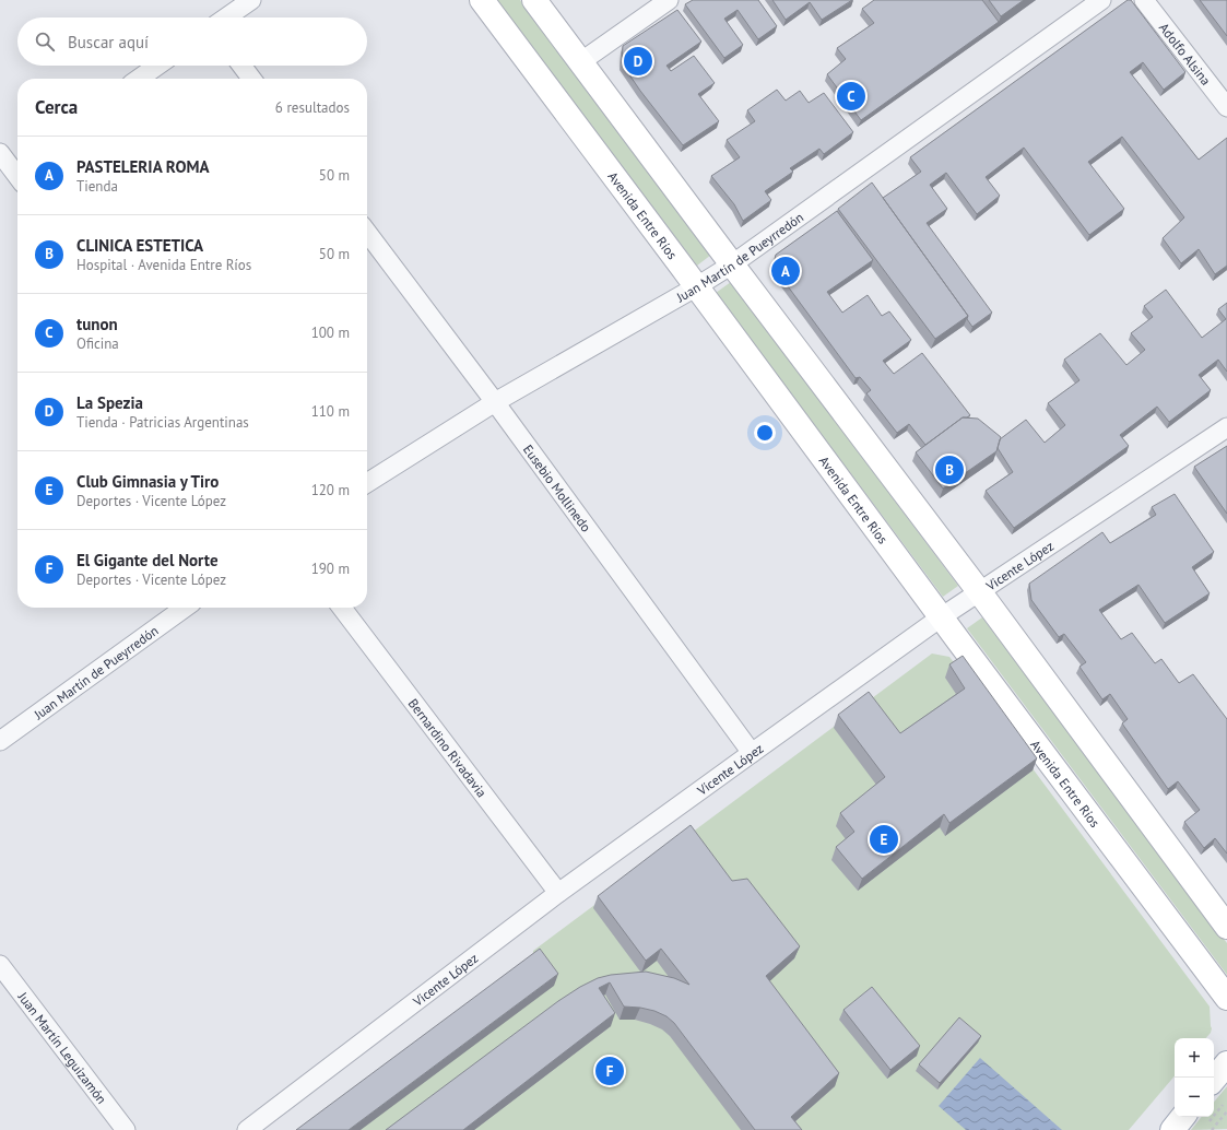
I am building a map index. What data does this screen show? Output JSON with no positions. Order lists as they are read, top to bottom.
{
  "streets": {
    "main road": ["Avenida Entre Ríos"],
    "street": [
      "Adolfo Alsina",
      "Juan Martín de Pueyrredón",
      "Eusebio Mollinedo",
      "Vicente López",
      "Bernardino Rivadavia",
      "Juan Martín Leguizamón"
    ]
  },
  "crossings": [
    ["Avenida Entre Ríos", "Juan Martín de Pueyrredón"],
    ["Avenida Entre Ríos", "Vicente López"],
    ["Juan Martín de Pueyrredón", "Eusebio Mollinedo"],
    ["Eusebio Mollinedo", "Vicente López"],
    ["Vicente López", "Bernardino Rivadavia"]
  ],
  "page": {
    "search": "Buscar aquí",
    "pins": [
      "D",
      "C",
      "A",
      "B",
      "E",
      "F"
    ],
    "heading": ["Cerca", "6 resultados"],
    "list": [
      {
        "mark": "A",
        "name": "PASTELERIA ROMA",
        "note": "Tienda",
        "value": "50 m"
      },
      {
        "mark": "B",
        "name": "CLINICA ESTETICA",
        "note": "Hospital · Avenida Entre Ríos",
        "value": "50 m"
      },
      {
        "mark": "C",
        "name": "tunon",
        "note": "Oficina",
        "value": "100 m"
      },
      {
        "mark": "D",
        "name": "La Spezia",
        "note": "Tienda · Patricias Argentinas",
        "value": "110 m"
      },
      {
        "mark": "E",
        "name": "Club Gimnasia y Tiro",
        "note": "Deportes · Vicente López",
        "value": "120 m"
      },
      {
        "mark": "F",
        "name": "El Gigante del Norte",
        "note": "Deportes · Vicente López",
        "value": "190 m"
      }
    ],
    "map_buttons": ["+", "−"]
  }
}
